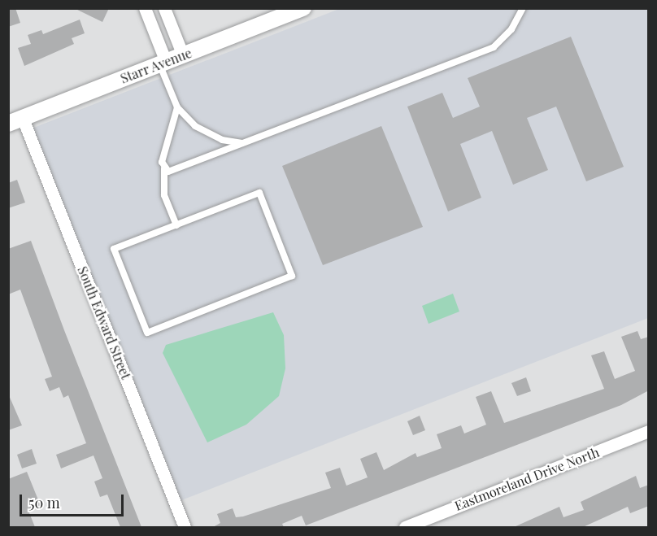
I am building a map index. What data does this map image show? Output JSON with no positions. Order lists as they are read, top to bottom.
{
  "streets": {
    "street": ["Starr Avenue", "South Edward Street", "Eastmoreland Drive North"]
  },
  "crossings": [
    ["Starr Avenue", "South Edward Street"]
  ],
  "scale_bar": "50 m"
}
